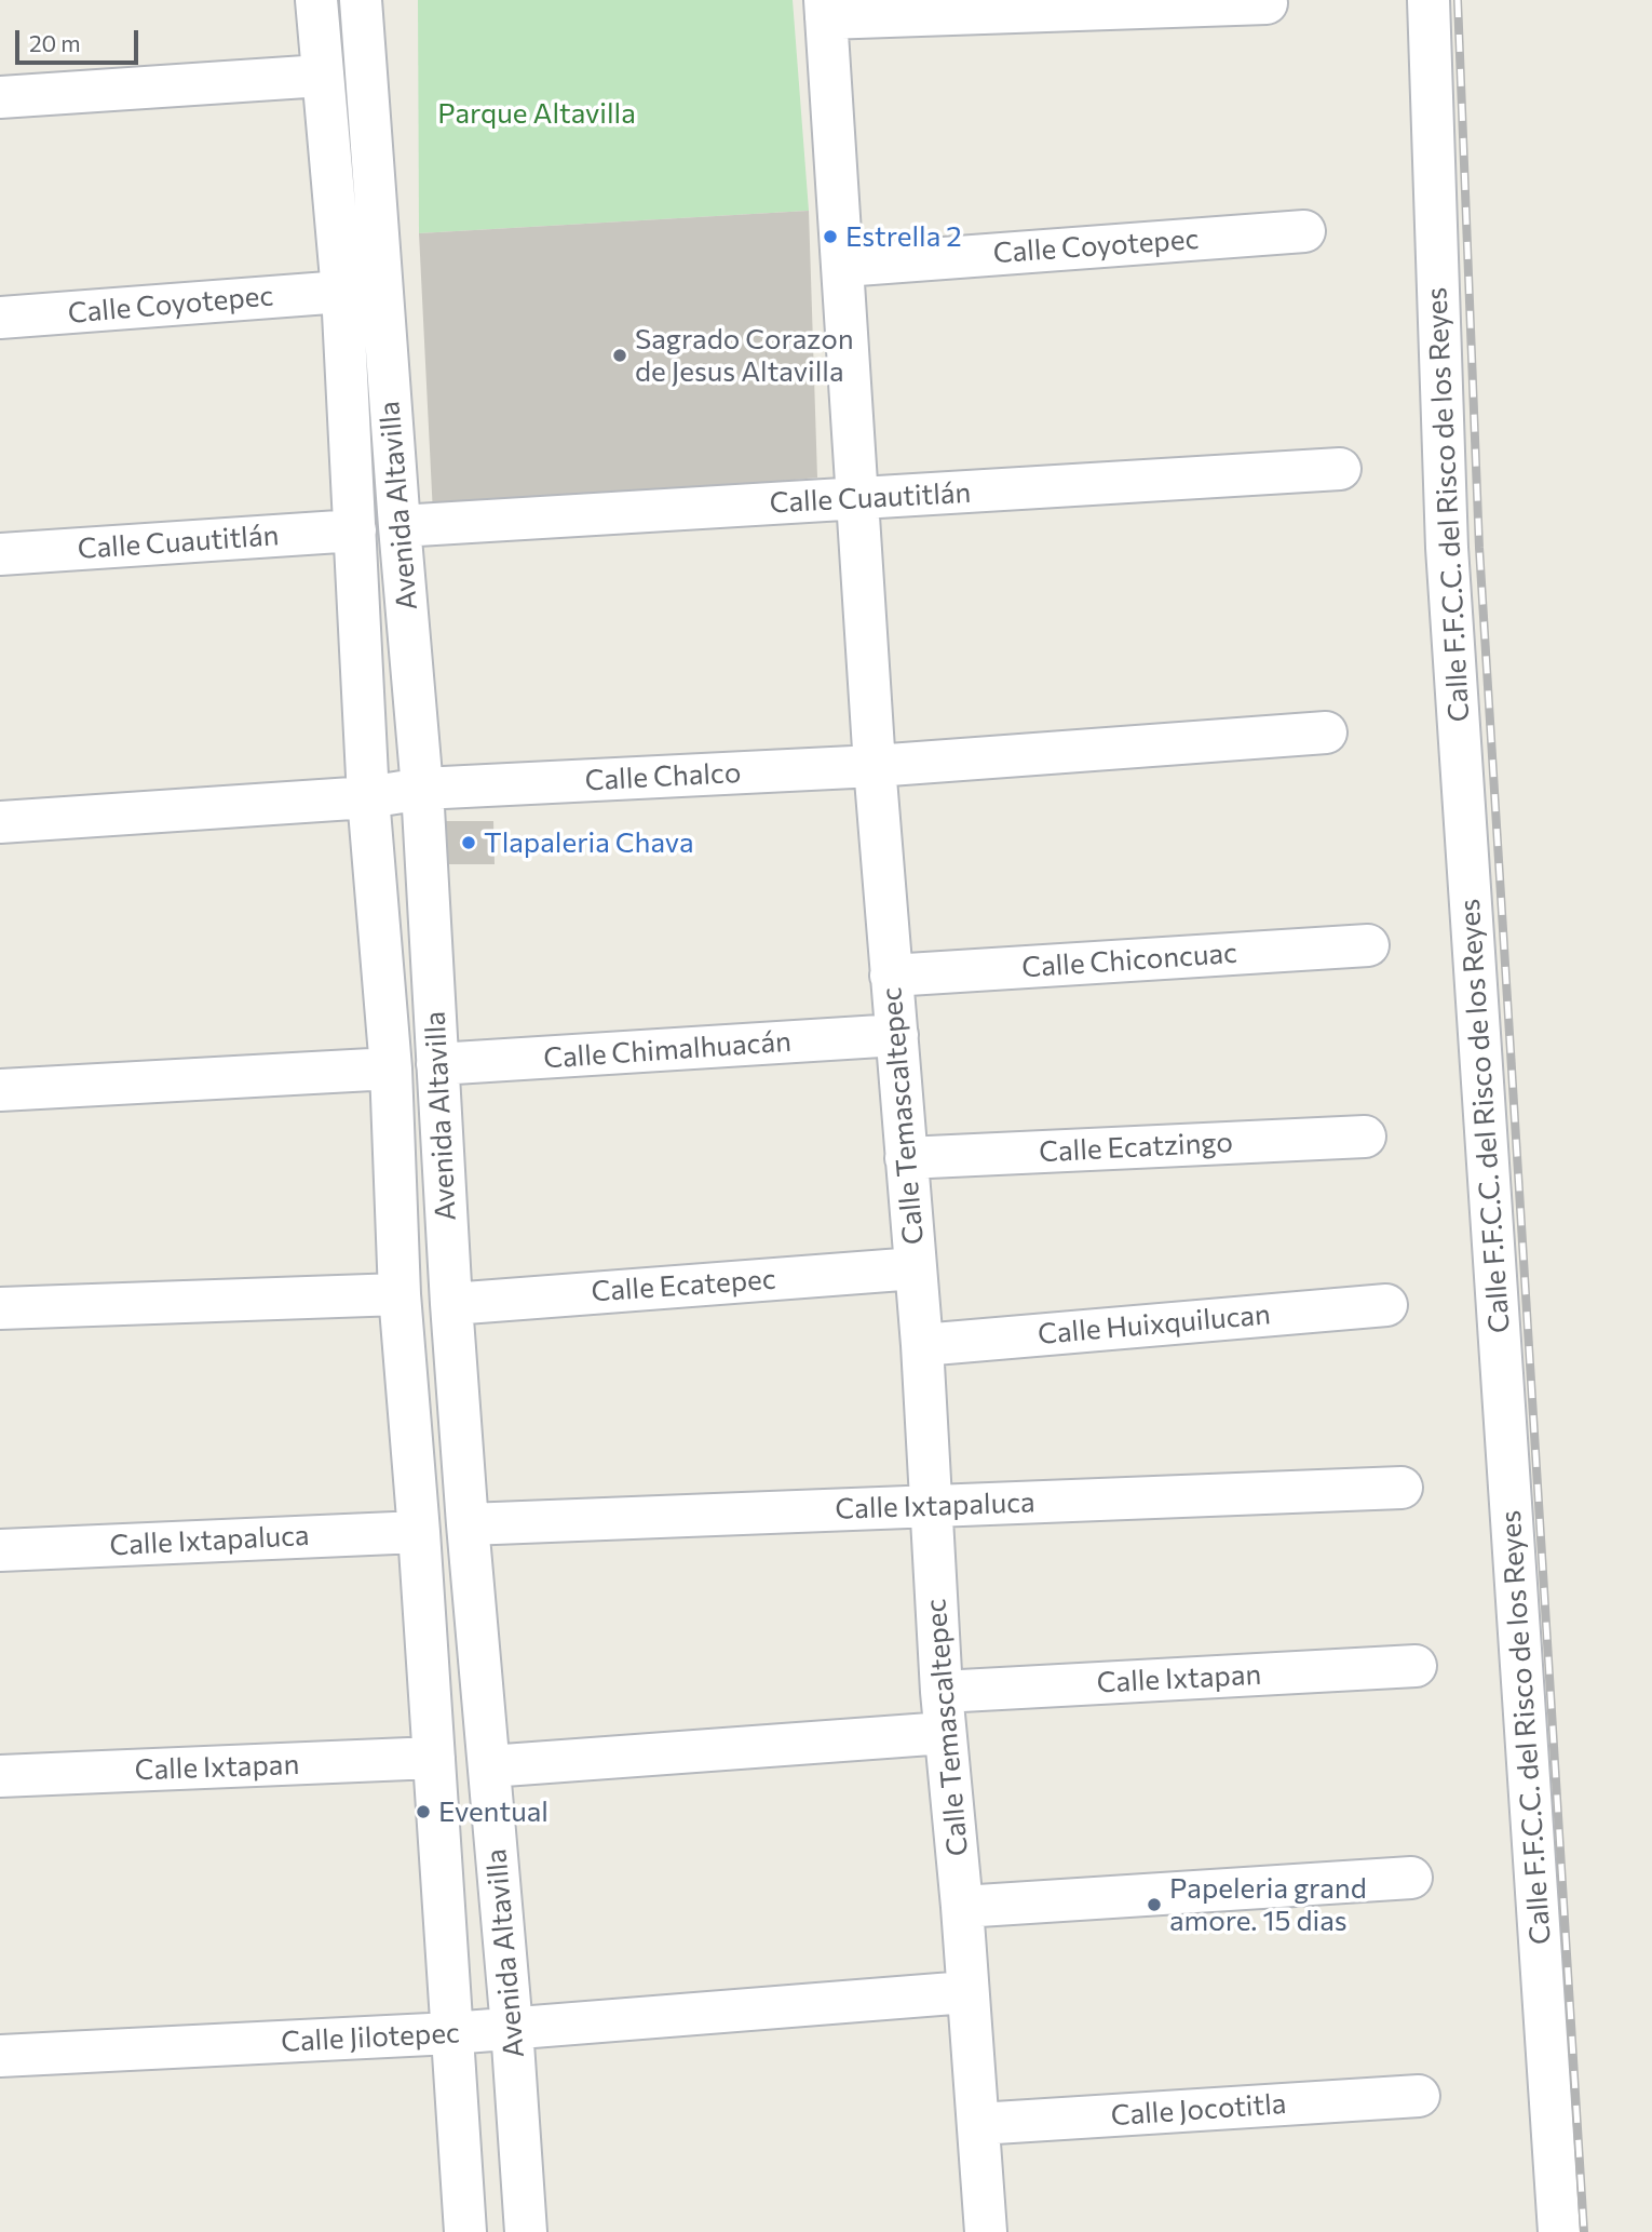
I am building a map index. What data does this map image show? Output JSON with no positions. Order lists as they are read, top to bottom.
{
  "streets": {
    "street": [
      "Calle Coyotepec",
      "Calle Cuautitlán",
      "Calle F.F.C.C. del Risco de los Reyes",
      "Avenida Altavilla",
      "Calle Chalco",
      "Calle Chiconcuac",
      "Calle Chimalhuacán",
      "Calle Temascaltepec",
      "Calle Ecatzingo",
      "Calle Ecatepec",
      "Calle Huixquilucan",
      "Calle Ixtapaluca",
      "Calle Ixtapan",
      "Calle Jilotepec",
      "Calle Jocotitla"
    ]
  },
  "crossings": [
    ["Calle Coyotepec", "Avenida Altavilla"],
    ["Calle Coyotepec", "Calle Temascaltepec"],
    ["Calle Cuautitlán", "Avenida Altavilla"],
    ["Calle Cuautitlán", "Calle Temascaltepec"],
    ["Avenida Altavilla", "Calle Chalco"],
    ["Avenida Altavilla", "Calle Chimalhuacán"],
    ["Avenida Altavilla", "Calle Ecatepec"],
    ["Avenida Altavilla", "Calle Ixtapaluca"],
    ["Avenida Altavilla", "Calle Ixtapan"],
    ["Avenida Altavilla", "Calle Jilotepec"],
    ["Calle Chalco", "Calle Temascaltepec"],
    ["Calle Chiconcuac", "Calle Temascaltepec"],
    ["Calle Chimalhuacán", "Calle Temascaltepec"],
    ["Calle Temascaltepec", "Calle Ecatzingo"],
    ["Calle Temascaltepec", "Calle Ecatepec"],
    ["Calle Temascaltepec", "Calle Huixquilucan"],
    ["Calle Temascaltepec", "Calle Ixtapaluca"],
    ["Calle Temascaltepec", "Calle Ixtapan"],
    ["Calle Temascaltepec", "Calle Jilotepec"],
    ["Calle Temascaltepec", "Calle Jocotitla"]
  ],
  "parks": ["Parque Altavilla"],
  "places": [
    "Estrella 2",
    "Sagrado Corazon de Jesus Altavilla",
    "Tlapaleria Chava",
    "Eventual",
    "Papeleria grand amore. 15 dias"
  ],
  "scale_bar": "20 m"
}
